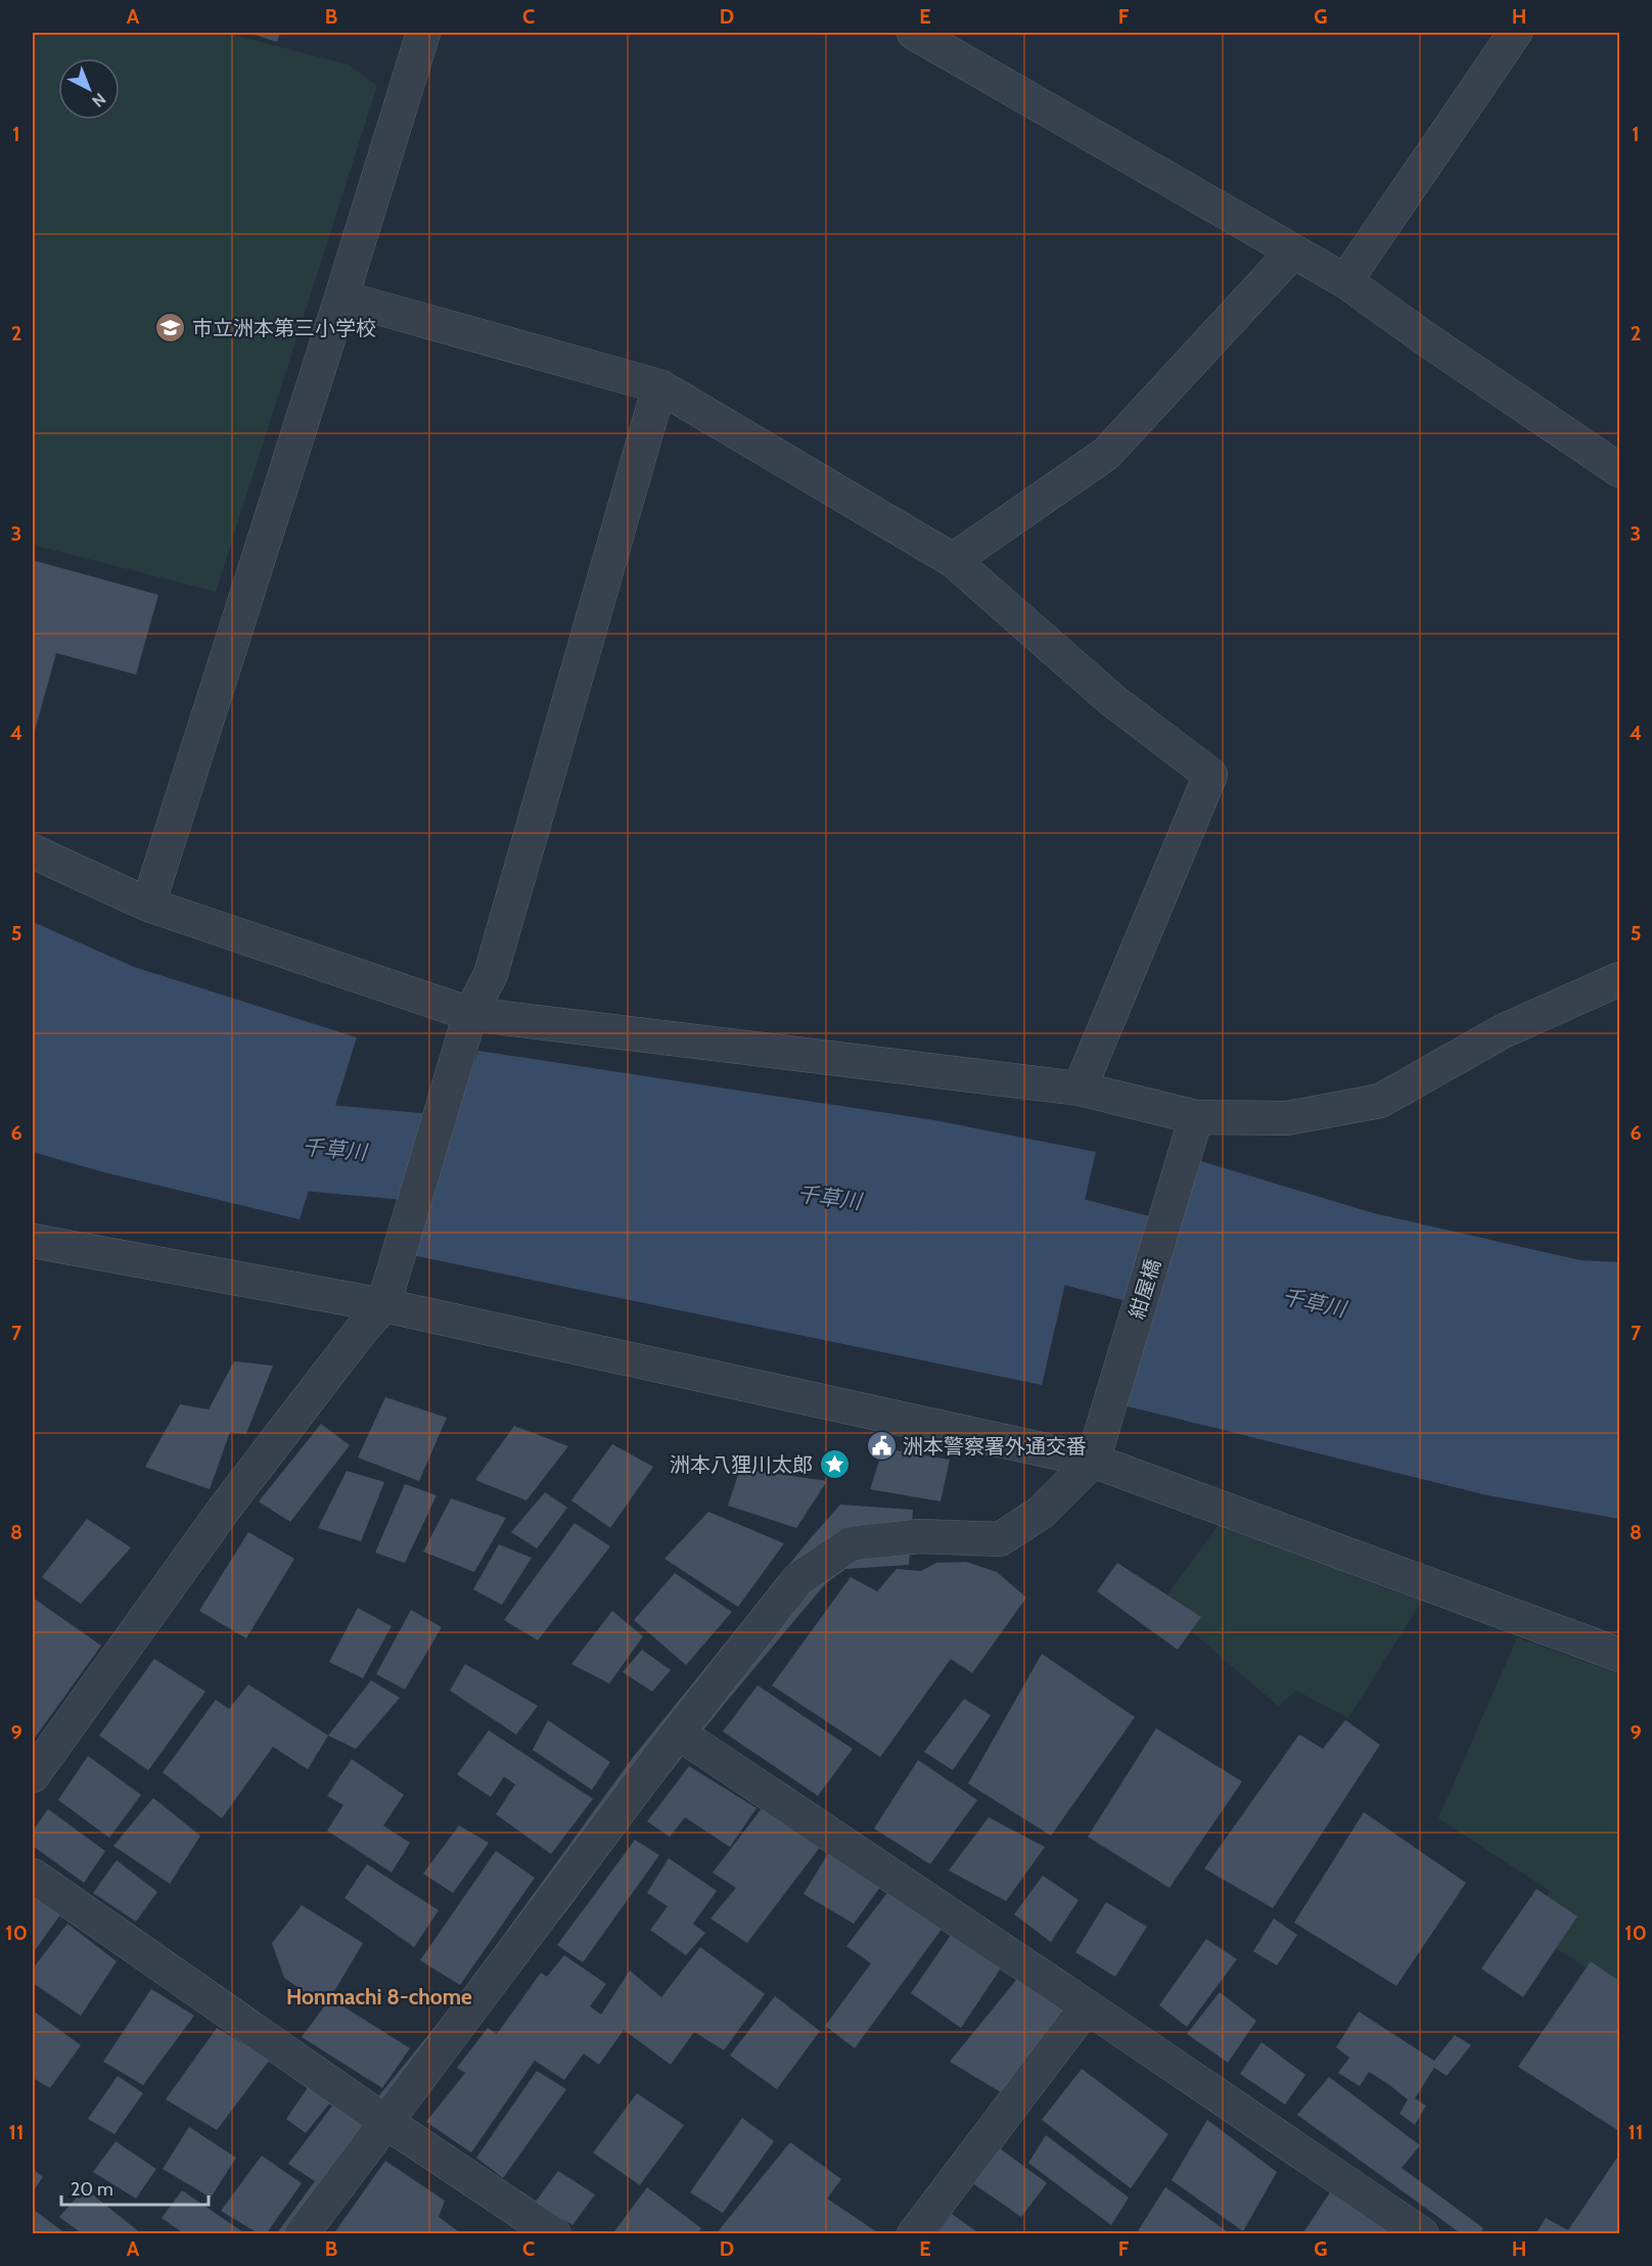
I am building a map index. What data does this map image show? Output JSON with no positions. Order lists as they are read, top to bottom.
{
  "streets": {
    "street": ["紺屋橋"]
  },
  "districts": ["Honmachi 8-chome"],
  "water": ["千草川"],
  "places": {
    "school or university": ["市立洲本第三小学校"],
    "public building": ["洲本警察署外通交番"],
    "place": ["洲本八狸川太郎"]
  },
  "scale_bar": "20 m",
  "north": "bottom right",
  "grid": {
    "columns": [
      "A",
      "B",
      "C",
      "D",
      "E",
      "F",
      "G",
      "H"
    ],
    "rows": [
      "1",
      "2",
      "3",
      "4",
      "5",
      "6",
      "7",
      "8",
      "9",
      "10",
      "11"
    ]
  }
}
